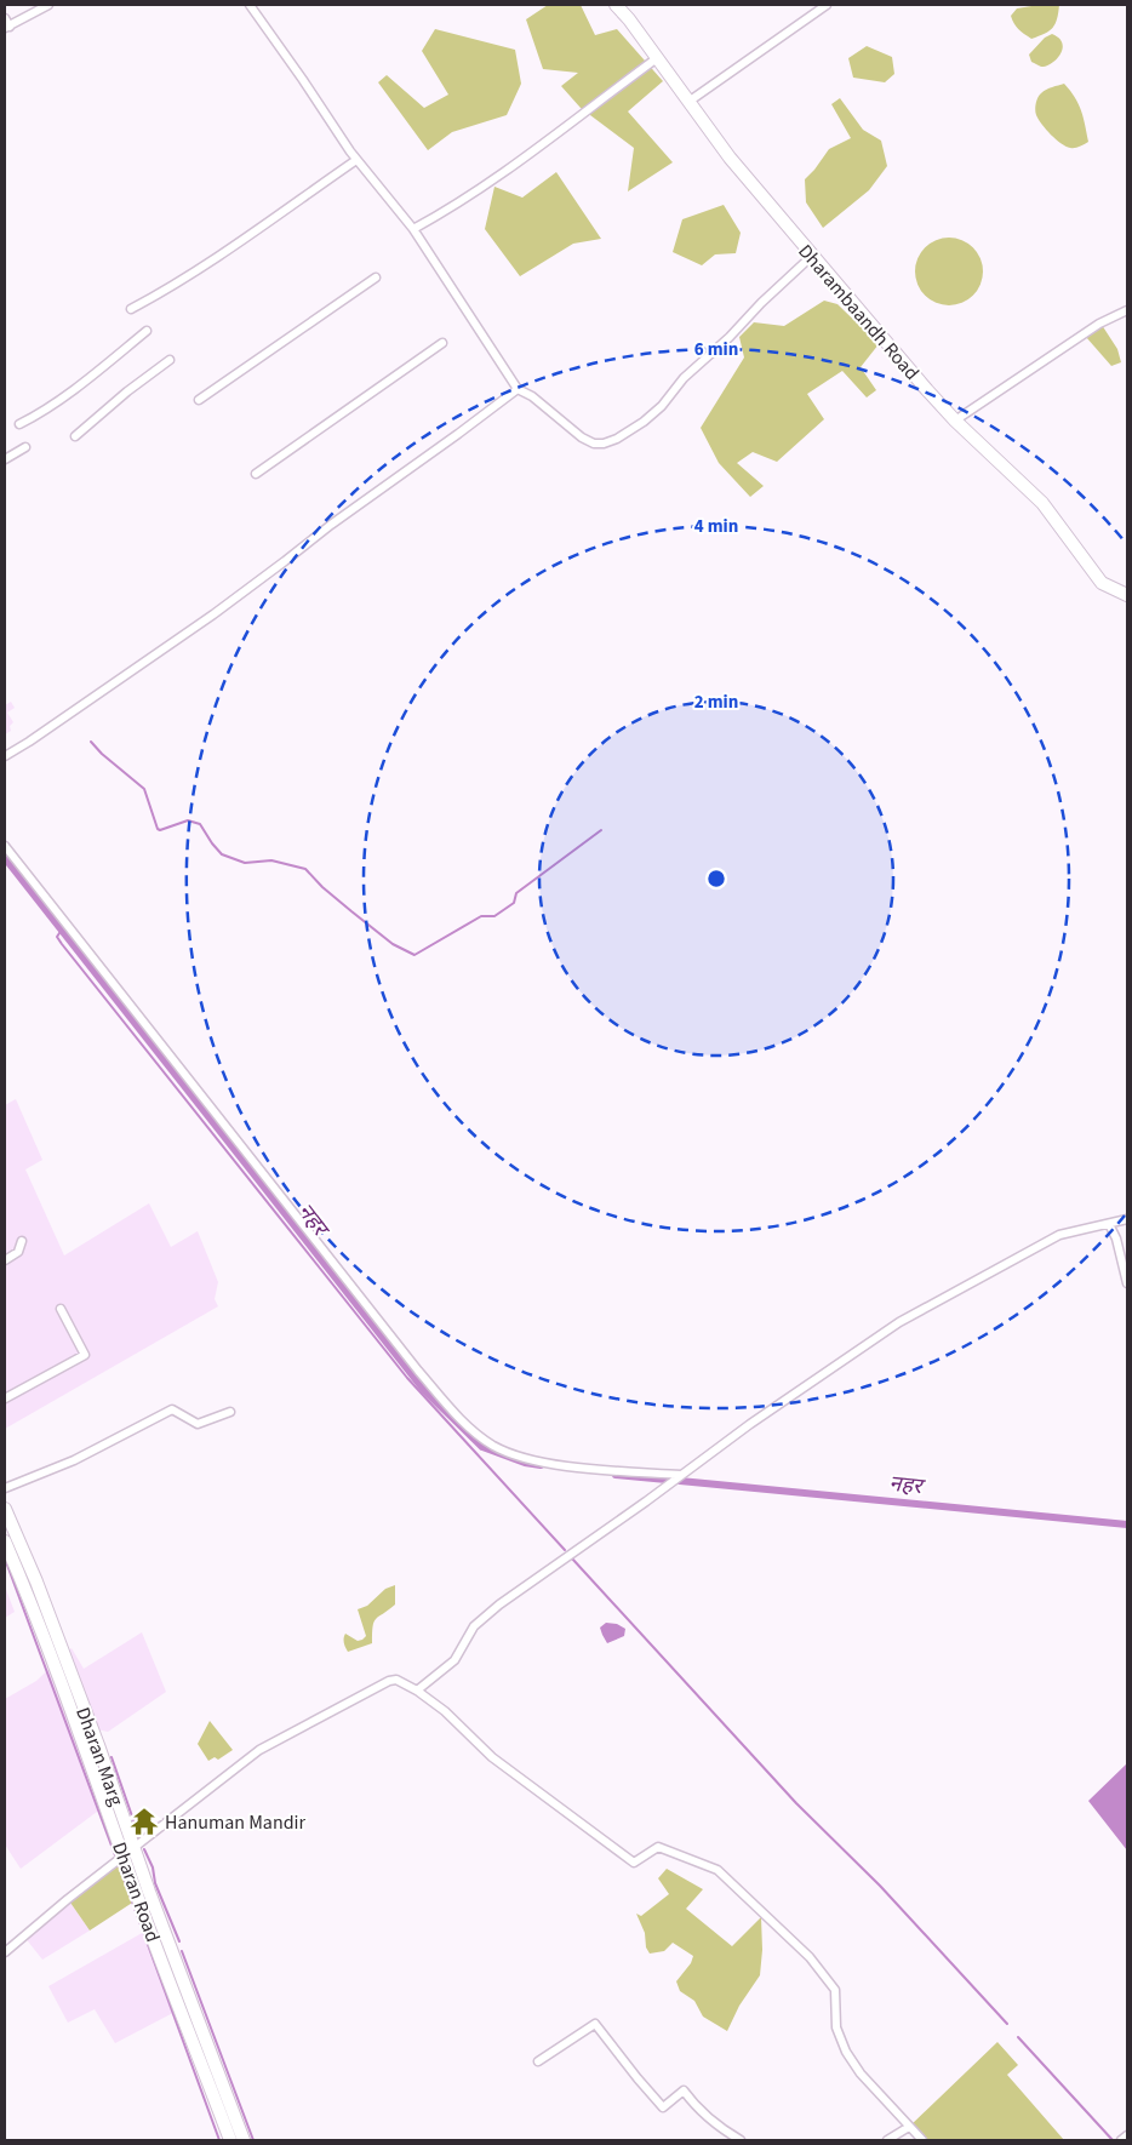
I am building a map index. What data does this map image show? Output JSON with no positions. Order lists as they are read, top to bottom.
{
  "streets": {
    "main road": ["Dharambaandh Road", "Dharan Marg"]
  },
  "water": ["नहर"],
  "places": {
    "temple": ["Hanuman Mandir"]
  },
  "rings": ["6 min", "4 min", "2 min"]
}
